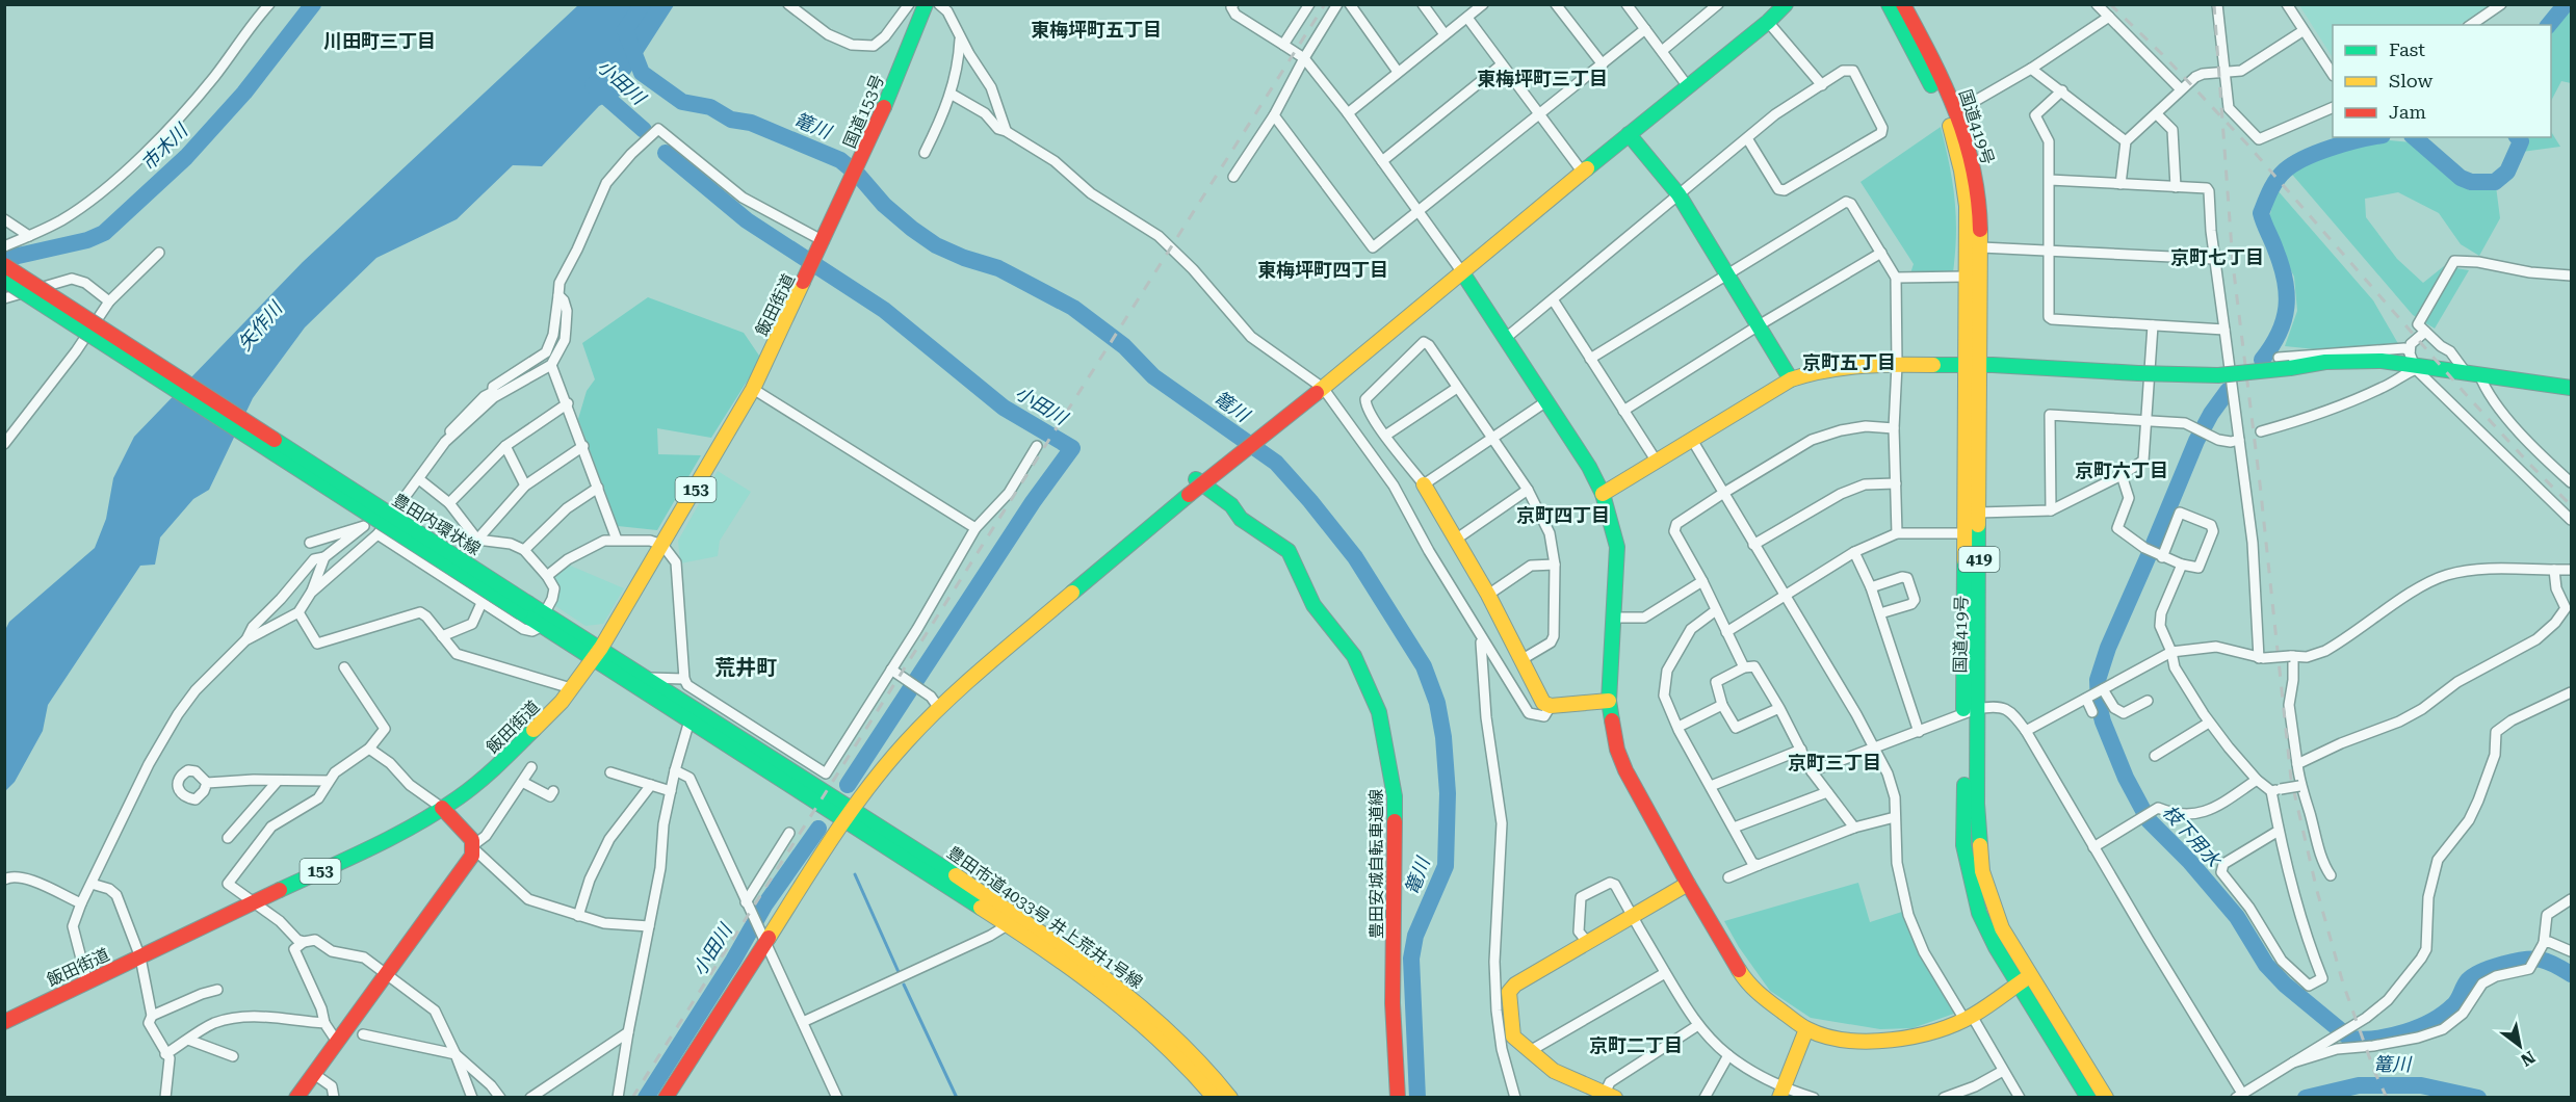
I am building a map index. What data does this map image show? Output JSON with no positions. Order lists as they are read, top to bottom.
{
  "streets": {
    "main road": [
      "国道153号",
      "国道419号",
      "飯田街道",
      "153",
      "豊田内環状線",
      "419",
      "豊田安城自転車道線",
      "豊田市道4033号 井上荒井1号線"
    ]
  },
  "crossings": [
    ["国道153号", "飯田街道"],
    ["飯田街道", "豊田内環状線"],
    ["豊田内環状線", "豊田市道4033号 井上荒井1号線"]
  ],
  "districts": [
    "東梅坪町五丁目",
    "川田町三丁目",
    "東梅坪町三丁目",
    "京町七丁目",
    "東梅坪町四丁目",
    "京町五丁目",
    "京町六丁目",
    "京町四丁目",
    "荒井町",
    "京町三丁目",
    "京町二丁目"
  ],
  "water": [
    "小田川",
    "篭川",
    "市木川",
    "矢作川",
    "枝下用水"
  ],
  "legend": ["Fast", "Slow", "Jam"],
  "north": "bottom right"
}
